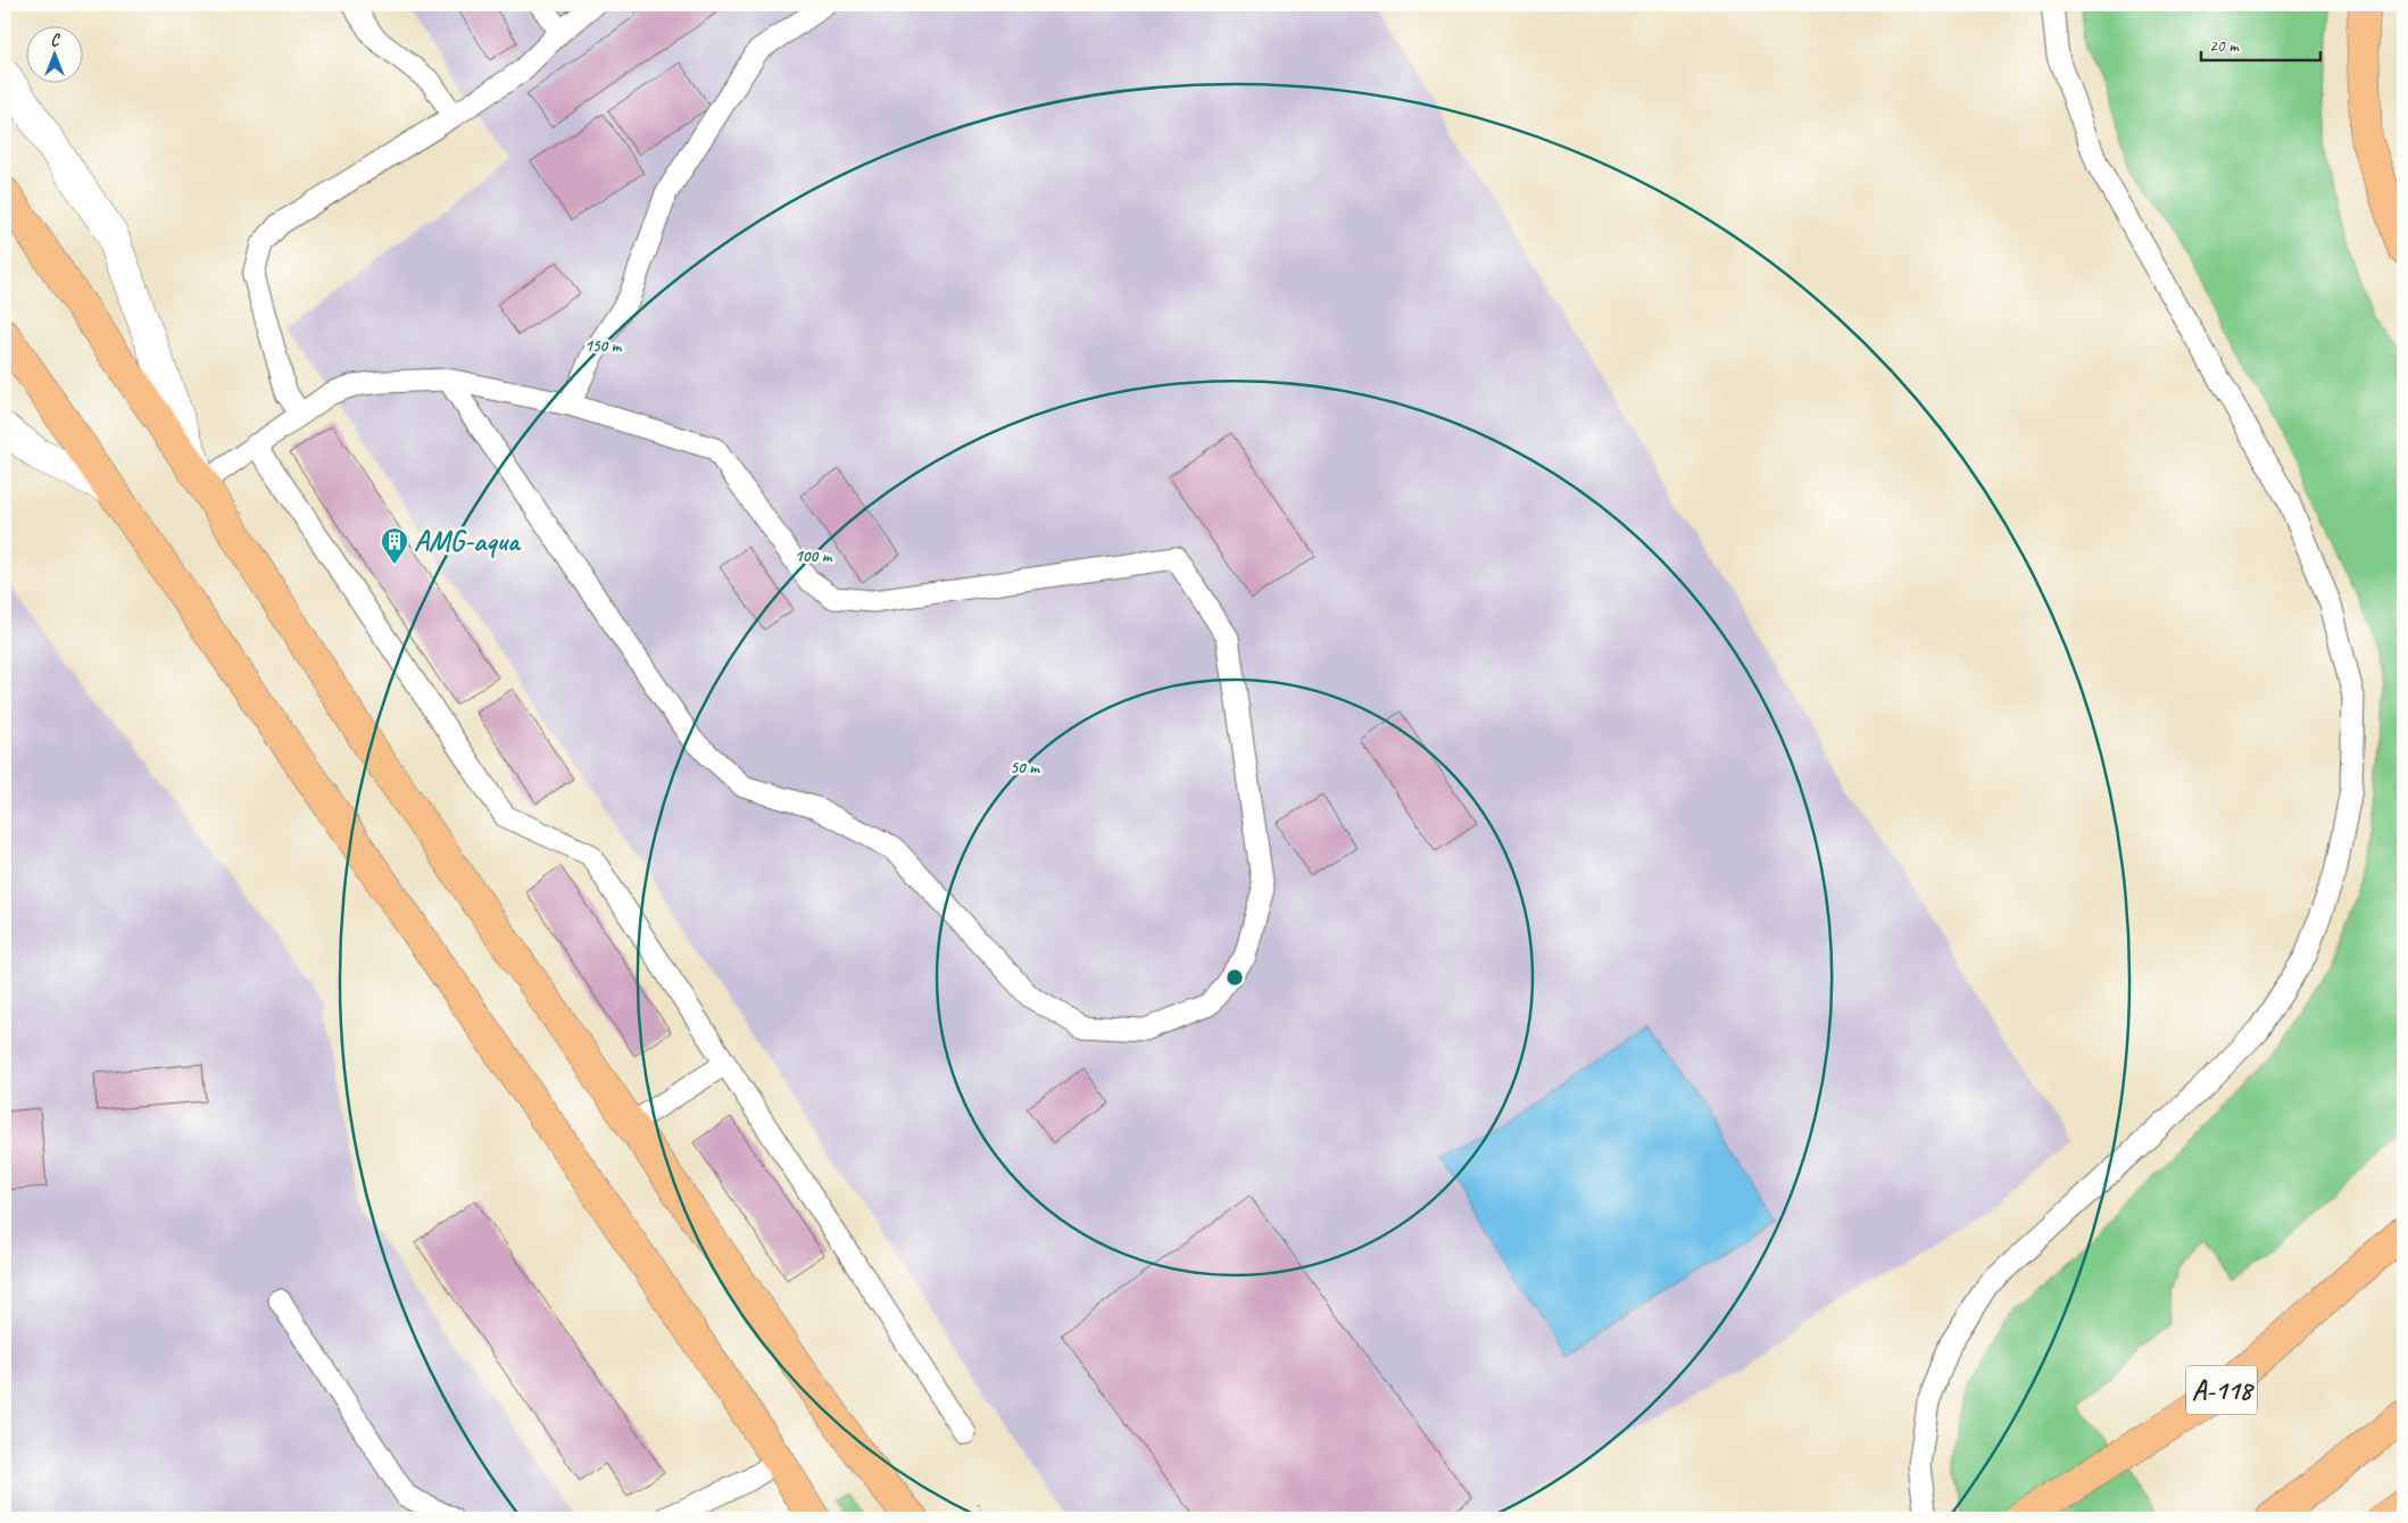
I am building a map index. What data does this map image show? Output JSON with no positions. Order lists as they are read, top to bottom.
{
  "streets": {
    "main road": ["А-118"]
  },
  "places": {
    "building": ["AMG-aqua"]
  },
  "scale_bar": "20 m",
  "north": "top",
  "rings": ["150 m", "100 m", "50 m"]
}
